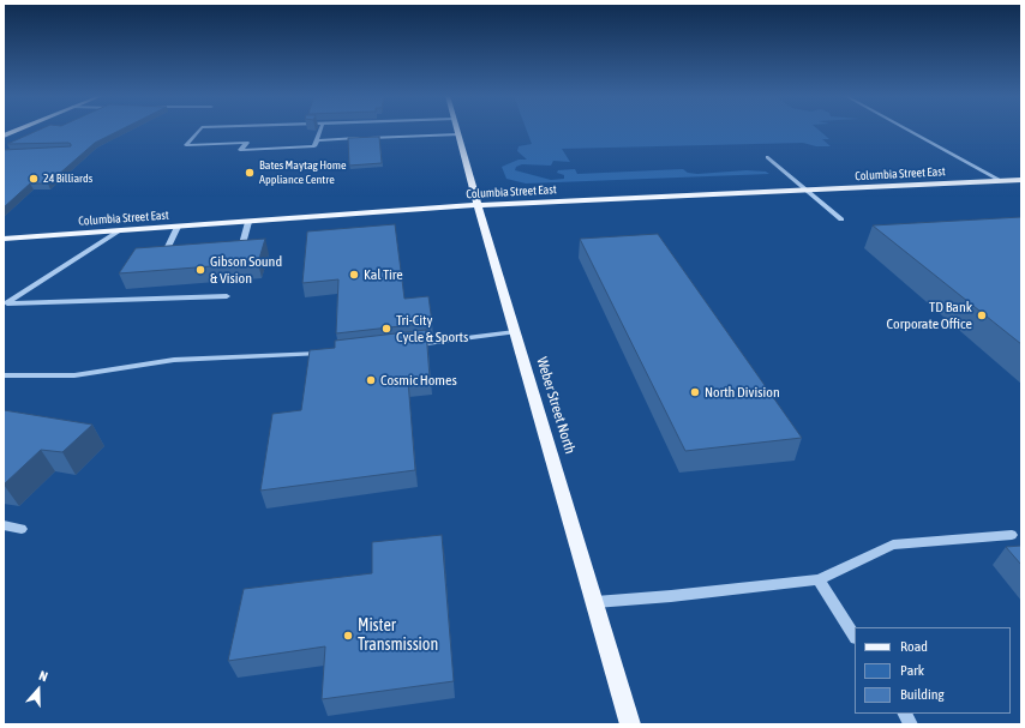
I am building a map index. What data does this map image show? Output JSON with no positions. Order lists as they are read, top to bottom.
{
  "streets": {
    "main road": ["Columbia Street East", "Weber Street North"]
  },
  "crossings": [
    ["Columbia Street East", "Weber Street North"]
  ],
  "places": [
    "Bates Maytag Home Appliance Centre",
    "24 Billiards",
    "Gibson Sound & Vision",
    "Kal Tire",
    "TD Bank Corporate Office",
    "Tri-City Cycle & Sports",
    "Cosmic Homes",
    "North Division",
    "Mister Transmission"
  ],
  "legend": ["Road", "Park", "Building"],
  "north": "top"
}
